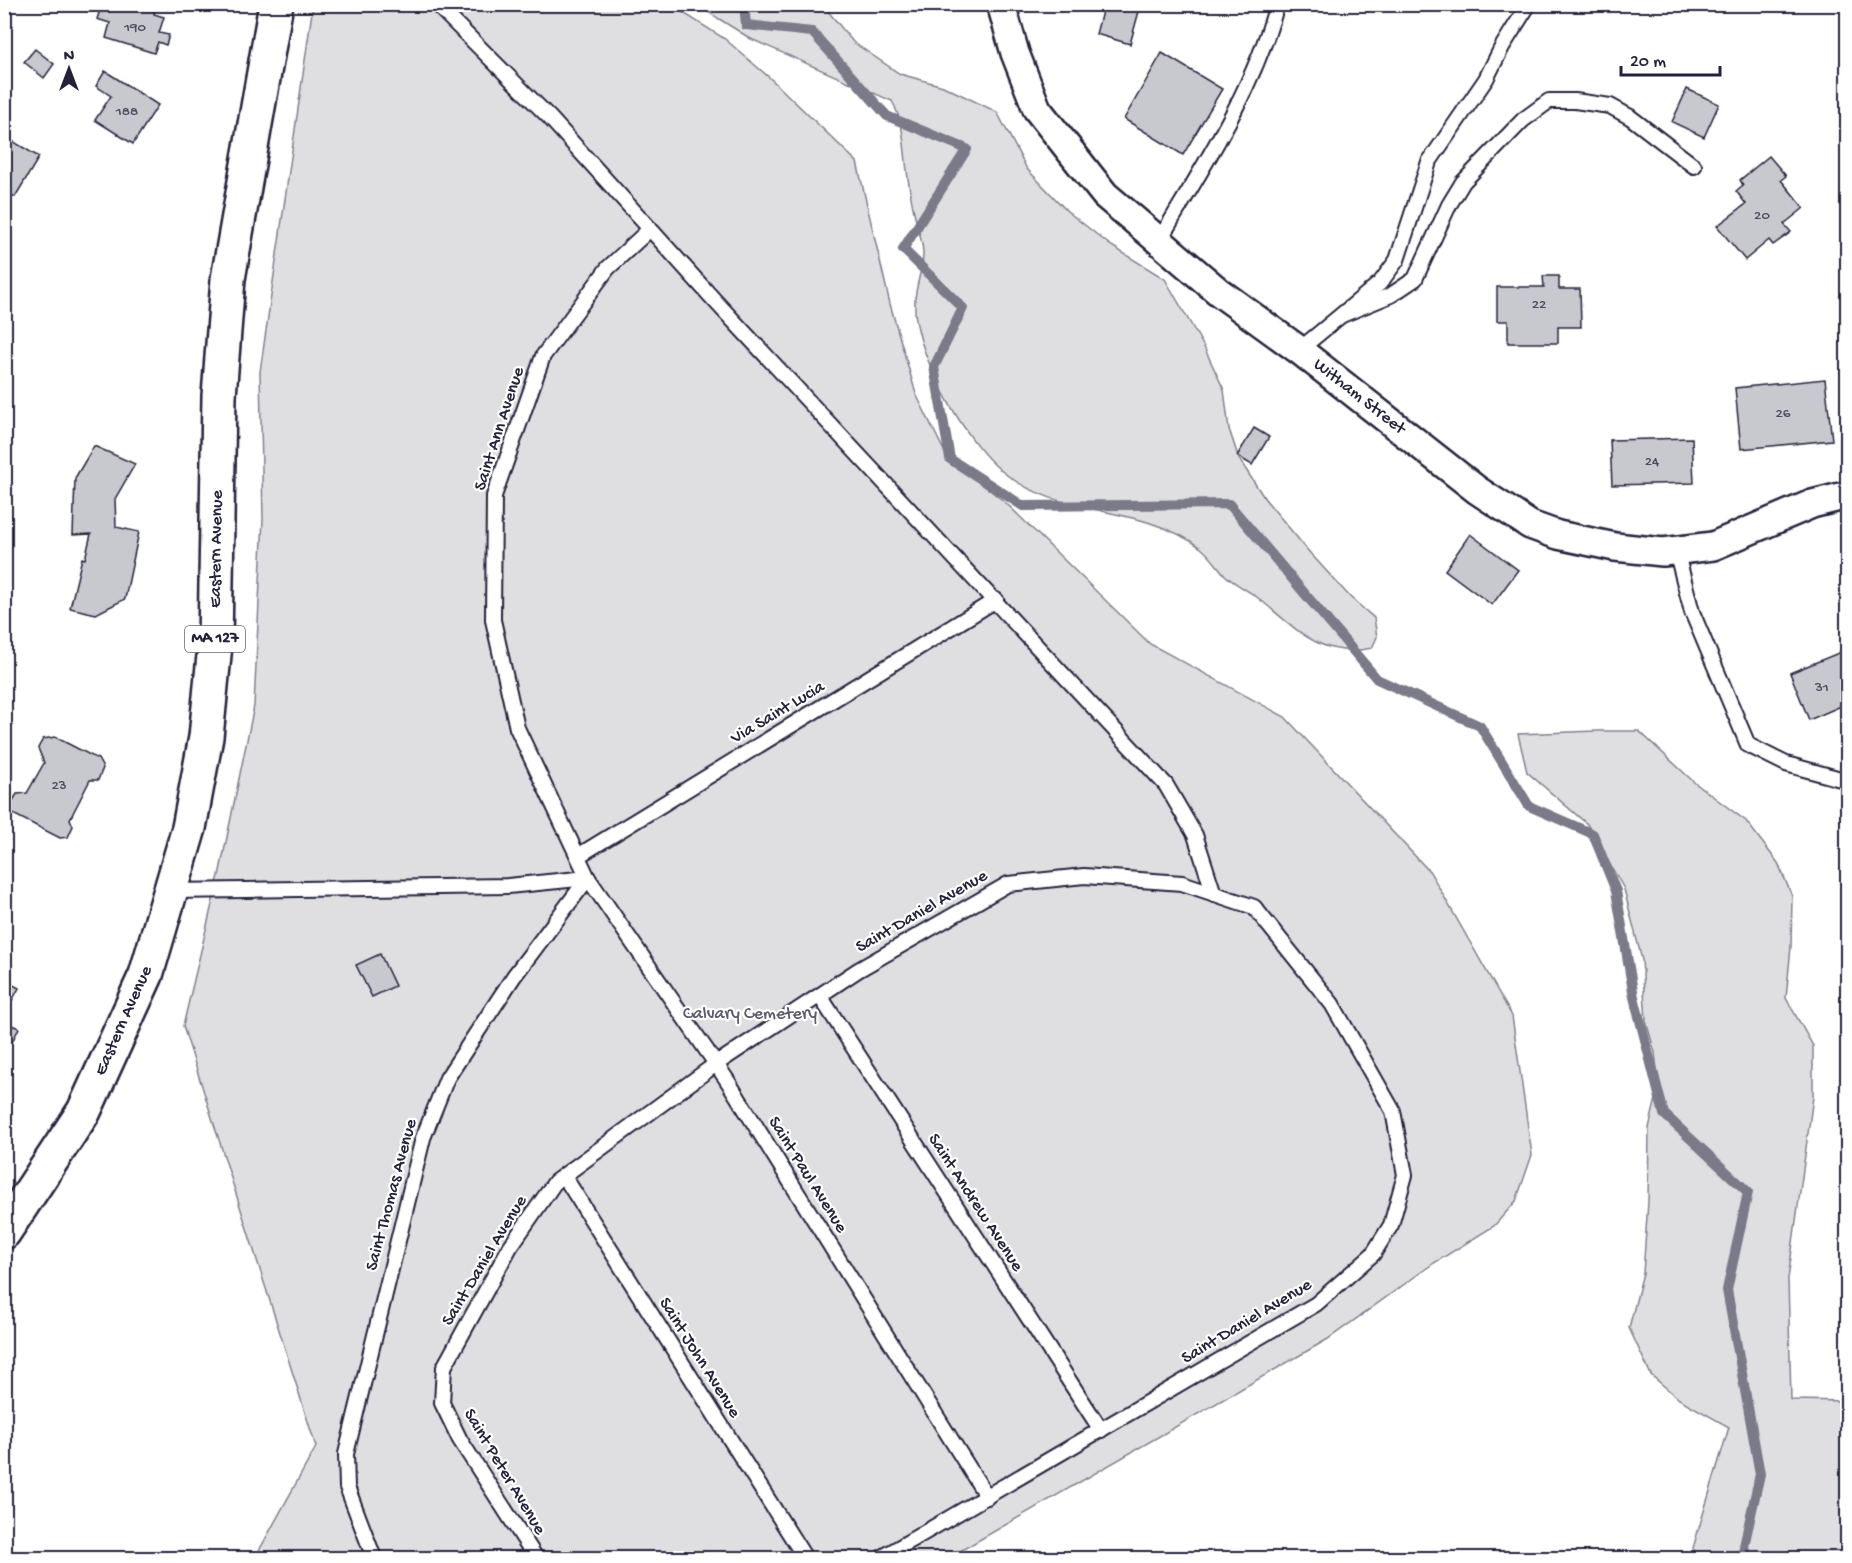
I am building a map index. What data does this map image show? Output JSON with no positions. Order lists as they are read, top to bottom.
{
  "streets": {
    "main road": ["Eastern Avenue", "MA 127"],
    "street": ["Witham Street"],
    "lane": [
      "Saint Ann Avenue",
      "Via Saint Lucia",
      "Saint Daniel Avenue",
      "Saint Paul Avenue",
      "Saint Thomas Avenue",
      "Saint Andrew Avenue",
      "Saint John Avenue",
      "Saint Peter Avenue"
    ]
  },
  "crossings": [
    ["Saint Ann Avenue", "Via Saint Lucia"],
    ["Saint Ann Avenue", "Saint Paul Avenue"],
    ["Saint Ann Avenue", "Saint Thomas Avenue"],
    ["Saint Daniel Avenue", "Saint Paul Avenue"],
    ["Saint Daniel Avenue", "Saint Andrew Avenue"],
    ["Saint Daniel Avenue", "Saint John Avenue"],
    ["Saint Daniel Avenue", "Saint Peter Avenue"],
    ["Saint Paul Avenue", "Saint Thomas Avenue"]
  ],
  "parks": ["Calvary Cemetery"],
  "house_numbers": [
    "190",
    "188",
    "20",
    "22",
    "26",
    "24",
    "31",
    "23"
  ],
  "scale_bar": "20 m",
  "north": "top"
}
